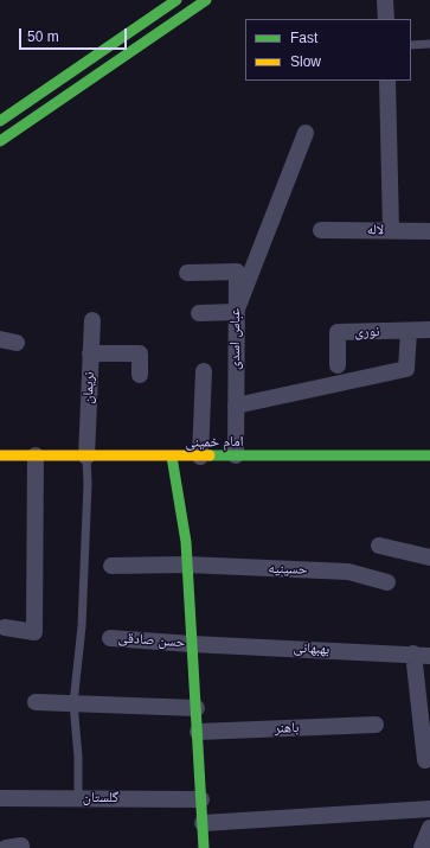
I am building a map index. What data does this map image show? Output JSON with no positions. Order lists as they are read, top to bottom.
{
  "streets": {
    "street": [
      "لاله",
      "نوری",
      "عباس اسدی",
      "نریمان",
      "امام خمینی",
      "حسینیه",
      "حسن صادقی",
      "بهبهانی",
      "باهنر",
      "گلستان"
    ]
  },
  "crossings": [
    ["عباس اسدی", "امام خمینی"],
    ["نریمان", "امام خمینی"],
    ["حسن صادقی", "بهبهانی"]
  ],
  "legend": ["Fast", "Slow"],
  "scale_bar": "50 m"
}
